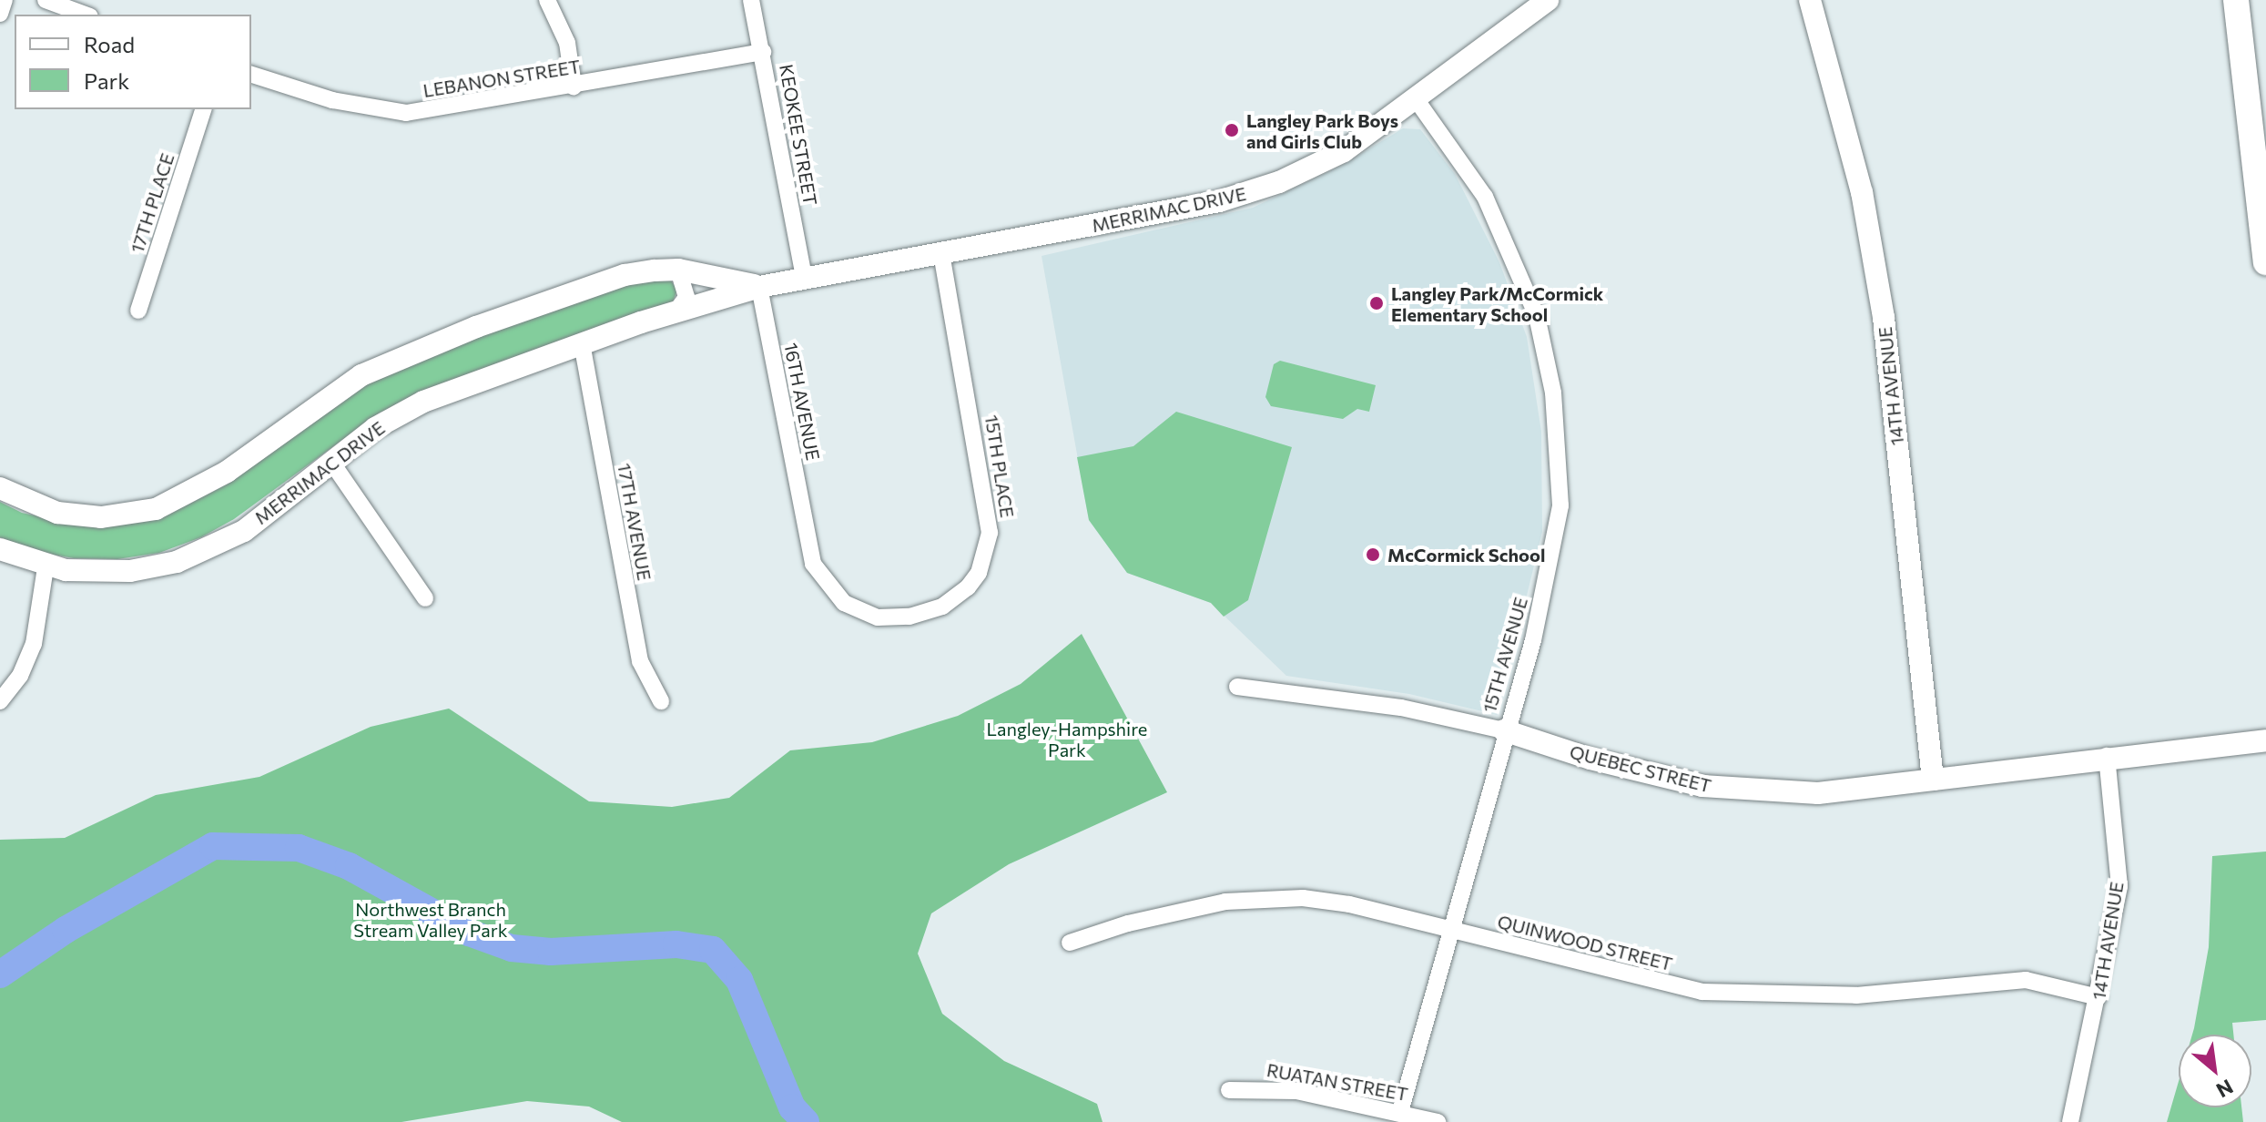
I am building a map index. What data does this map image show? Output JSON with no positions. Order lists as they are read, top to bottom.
{
  "streets": {
    "street": [
      "LEBANON STREET",
      "KEOKEE STREET",
      "17TH PLACE",
      "MERRIMAC DRIVE",
      "14TH AVENUE",
      "16TH AVENUE",
      "15TH PLACE",
      "17TH AVENUE",
      "15TH AVENUE",
      "QUEBEC STREET",
      "QUINWOOD STREET",
      "RUATAN STREET"
    ]
  },
  "crossings": [
    ["LEBANON STREET", "KEOKEE STREET"],
    ["KEOKEE STREET", "MERRIMAC DRIVE"],
    ["MERRIMAC DRIVE", "16TH AVENUE"],
    ["MERRIMAC DRIVE", "15TH PLACE"],
    ["MERRIMAC DRIVE", "17TH AVENUE"],
    ["MERRIMAC DRIVE", "15TH AVENUE"],
    ["14TH AVENUE", "QUEBEC STREET"],
    ["14TH AVENUE", "QUINWOOD STREET"],
    ["16TH AVENUE", "15TH PLACE"],
    ["15TH AVENUE", "QUEBEC STREET"],
    ["15TH AVENUE", "QUINWOOD STREET"],
    ["15TH AVENUE", "RUATAN STREET"]
  ],
  "parks": ["Langley-Hampshire Park", "Northwest Branch Stream Valley Park"],
  "places": ["Langley Park Boys and Girls Club", "Langley Park/McCormick Elementary School", "McCormick School"],
  "legend": ["Road", "Park"],
  "north": "bottom right"
}
